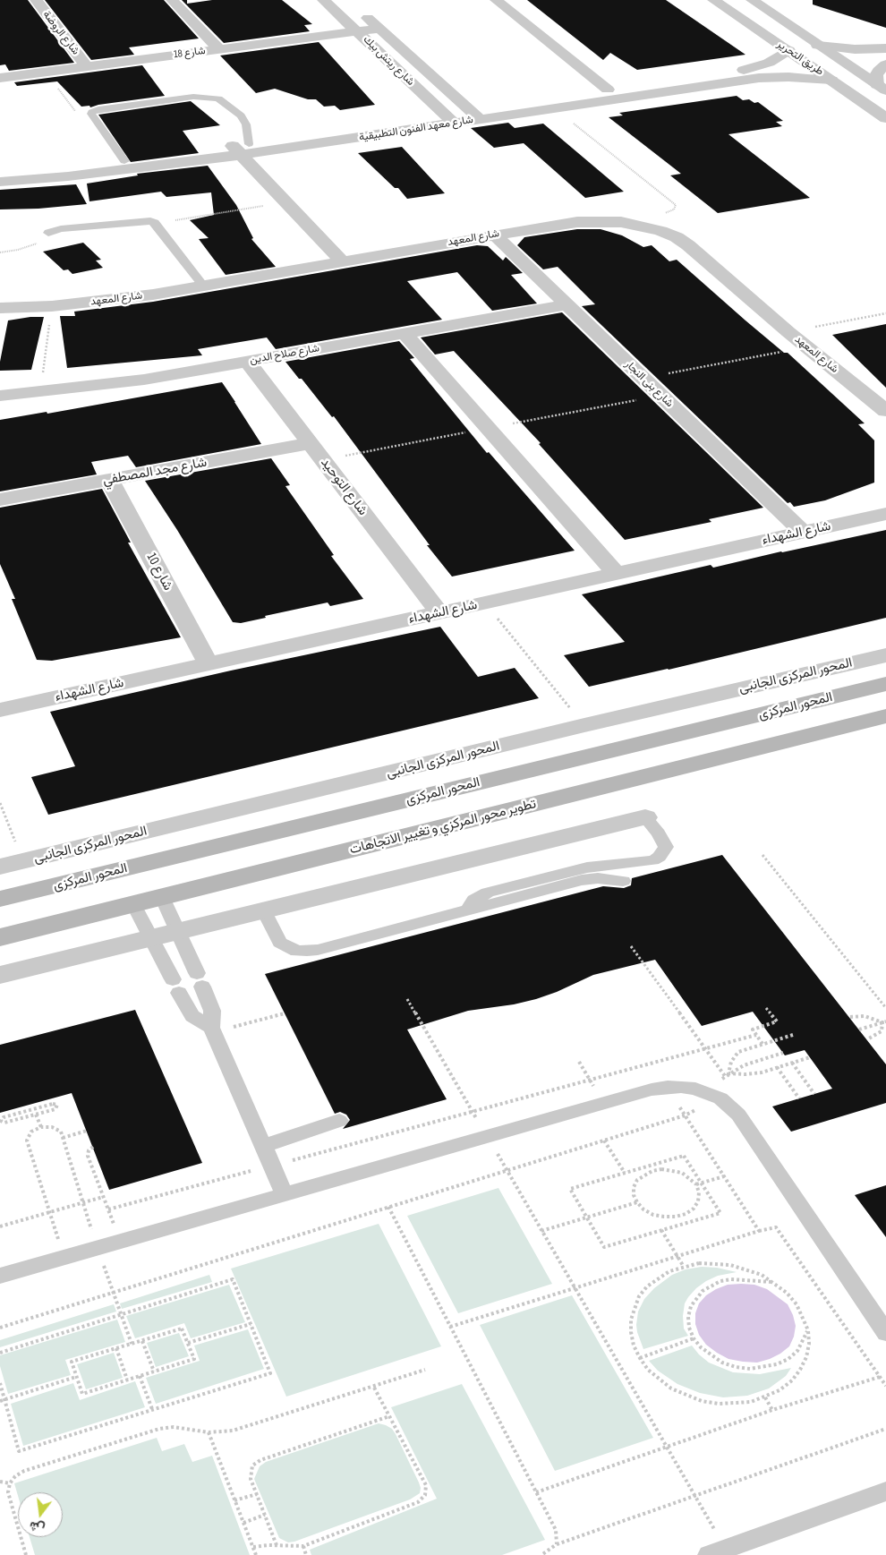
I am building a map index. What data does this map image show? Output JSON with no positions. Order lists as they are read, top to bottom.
{
  "streets": {
    "main road": ["المحور المركزى", "تطوير محور المركزي و تغيير الاتجاهات"],
    "street": [
      "شارع الروضة",
      "شارع 18",
      "طريق التحرير",
      "شارع ريتش بيك",
      "شارع معهد الفنون التطبيقية",
      "شارع المعهد",
      "شارع صلاح الدين",
      "شارع بنى النجار",
      "شارع مجد المصطفي",
      "شارع التوحيد",
      "شارع الشهداء",
      "شارع 10",
      "المحور المركزى الجانبى"
    ]
  },
  "crossings": [
    ["شارع الروضة", "شارع 18"],
    ["شارع 18", "شارع ريتش بيك"],
    ["طريق التحرير", "شارع معهد الفنون التطبيقية"],
    ["شارع ريتش بيك", "شارع معهد الفنون التطبيقية"],
    ["شارع المعهد", "شارع بنى النجار"],
    ["شارع صلاح الدين", "شارع بنى النجار"],
    ["شارع صلاح الدين", "شارع التوحيد"],
    ["شارع بنى النجار", "شارع الشهداء"],
    ["شارع مجد المصطفي", "شارع التوحيد"],
    ["شارع مجد المصطفي", "شارع 10"],
    ["شارع التوحيد", "شارع الشهداء"],
    ["شارع الشهداء", "شارع 10"]
  ],
  "north": "bottom"
}
